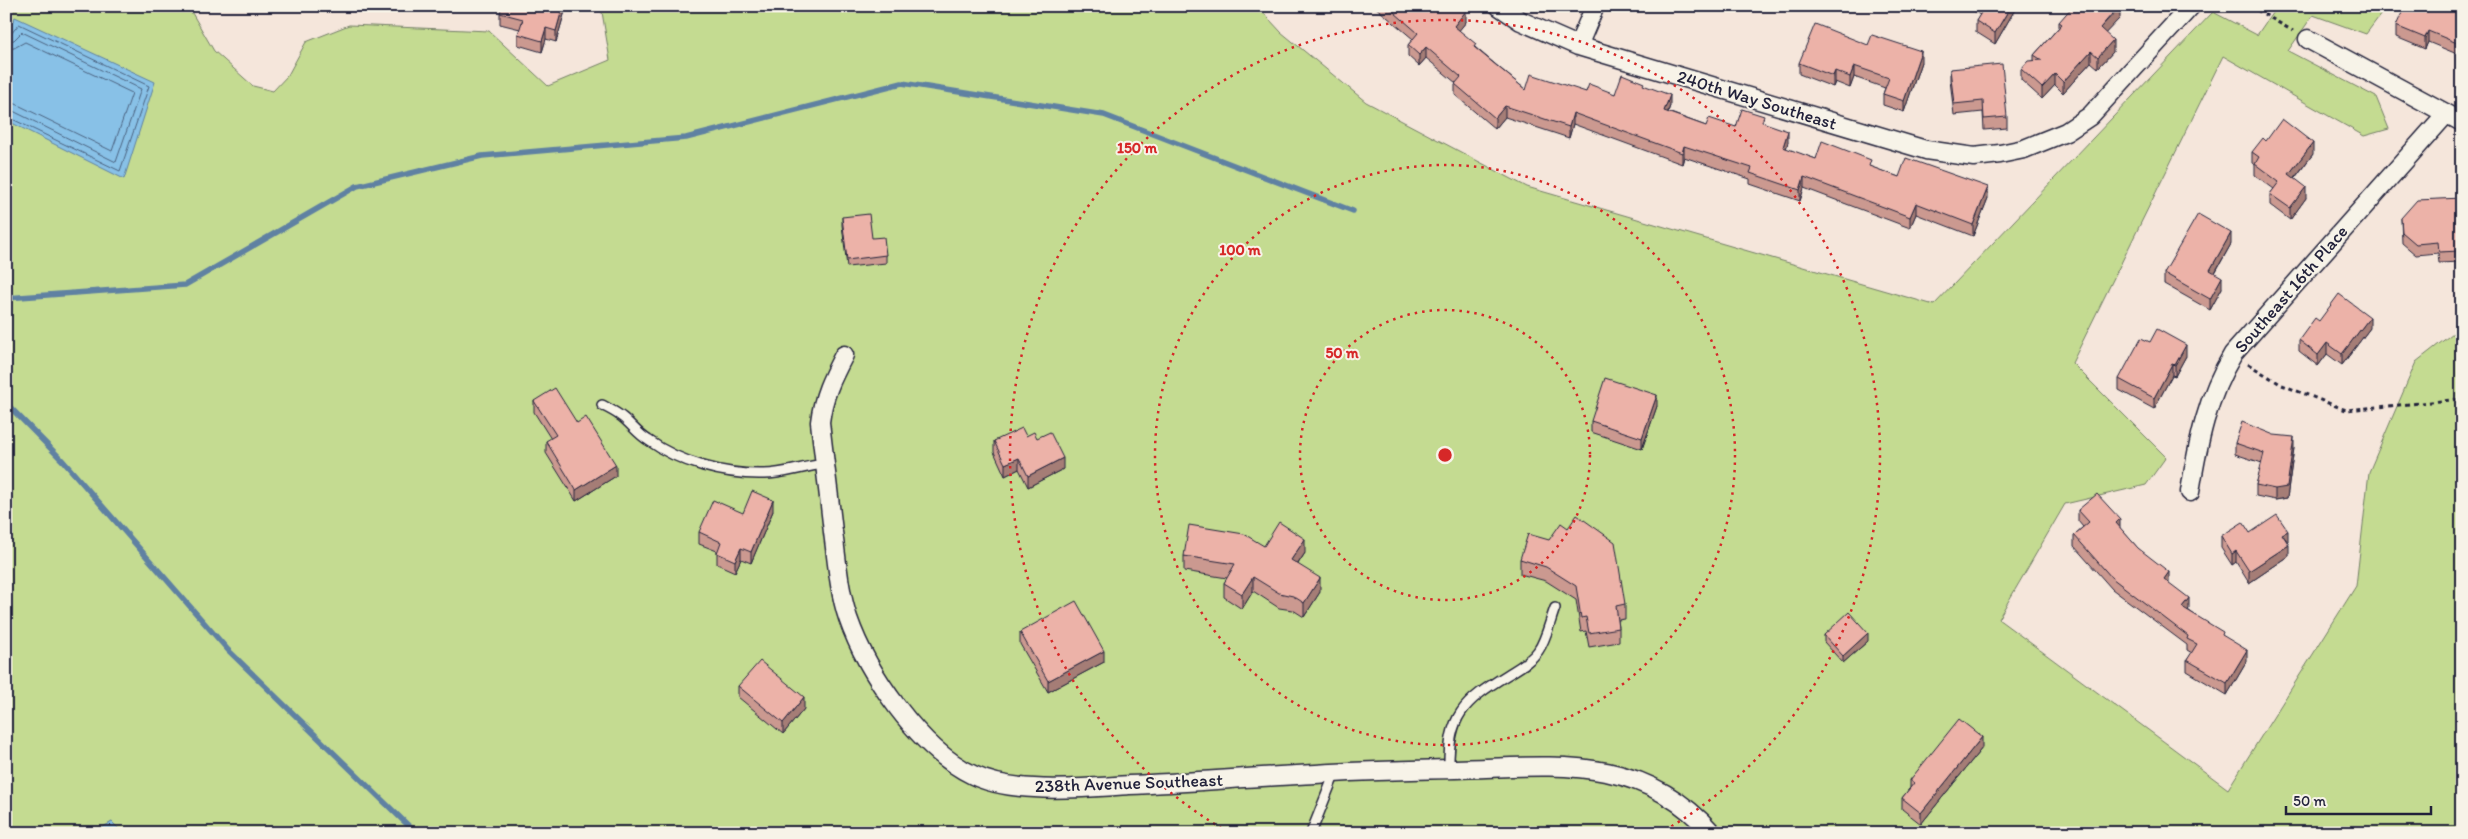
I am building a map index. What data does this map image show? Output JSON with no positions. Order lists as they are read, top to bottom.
{
  "streets": {
    "street": ["240th Way Southeast", "Southeast 16th Place", "238th Avenue Southeast"]
  },
  "scale_bar": "50 m",
  "rings": ["150 m", "100 m", "50 m"]
}
